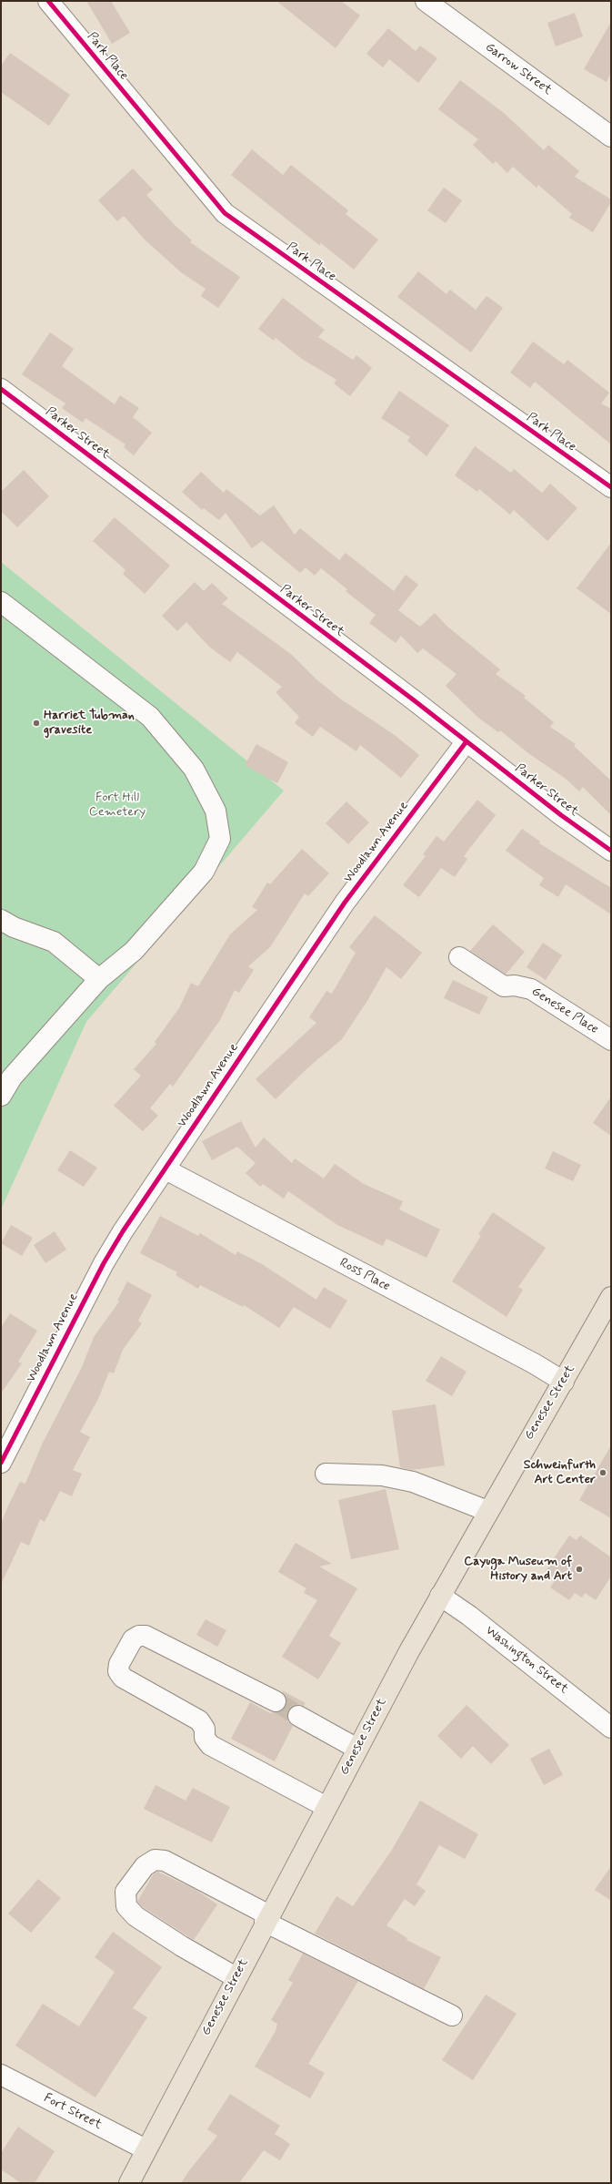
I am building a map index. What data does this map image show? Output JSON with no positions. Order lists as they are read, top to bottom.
{
  "streets": {
    "main road": ["Genesee Street"],
    "street": [
      "Park Place",
      "Garrow Street",
      "Parker Street",
      "Woodlawn Avenue",
      "Genesee Place",
      "Ross Place",
      "Washington Street",
      "Fort Street"
    ]
  },
  "crossings": [
    ["Parker Street", "Woodlawn Avenue"],
    ["Woodlawn Avenue", "Ross Place"],
    ["Ross Place", "Genesee Street"],
    ["Genesee Street", "Washington Street"],
    ["Genesee Street", "Fort Street"]
  ],
  "parks": ["Fort Hill Cemetery"],
  "places": ["Harriet Tubman gravesite", "Schweinfurth Art Center", "Cayuga Museum of History and Art"]
}
